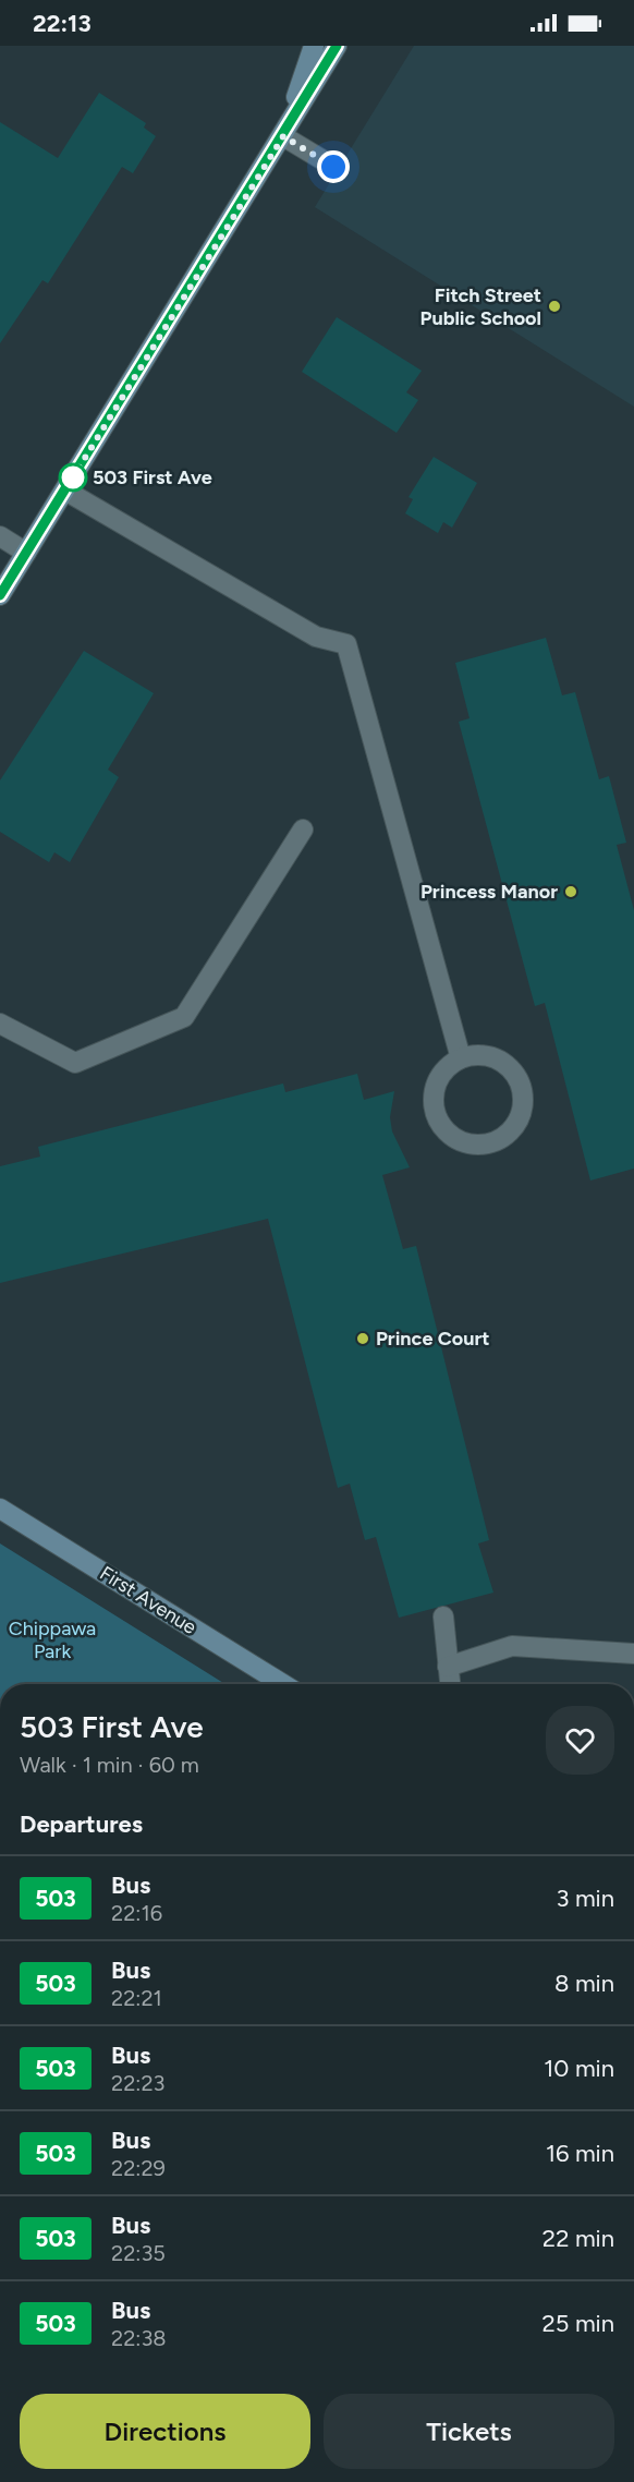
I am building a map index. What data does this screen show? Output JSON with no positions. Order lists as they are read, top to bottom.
{
  "streets": {
    "street": ["First Avenue"]
  },
  "parks": ["Chippawa Park"],
  "places": [
    "Fitch Street Public School",
    "503 First Ave",
    "Princess Manor",
    "Prince Court"
  ],
  "lines": ["bus line 503"],
  "page": {
    "status": "22:13",
    "heading": [
      ["503 First Ave", "Walk · 1 min · 60 m"],
      "Departures"
    ],
    "list": [
      {
        "mark": "503",
        "name": "Bus",
        "note": "22:16",
        "value": "3 min"
      },
      {
        "mark": "503",
        "name": "Bus",
        "note": "22:21",
        "value": "8 min"
      },
      {
        "mark": "503",
        "name": "Bus",
        "note": "22:23",
        "value": "10 min"
      },
      {
        "mark": "503",
        "name": "Bus",
        "note": "22:29",
        "value": "16 min"
      },
      {
        "mark": "503",
        "name": "Bus",
        "note": "22:35",
        "value": "22 min"
      },
      {
        "mark": "503",
        "name": "Bus",
        "note": "22:38",
        "value": "25 min"
      }
    ],
    "buttons": ["Directions", "Tickets"]
  }
}
